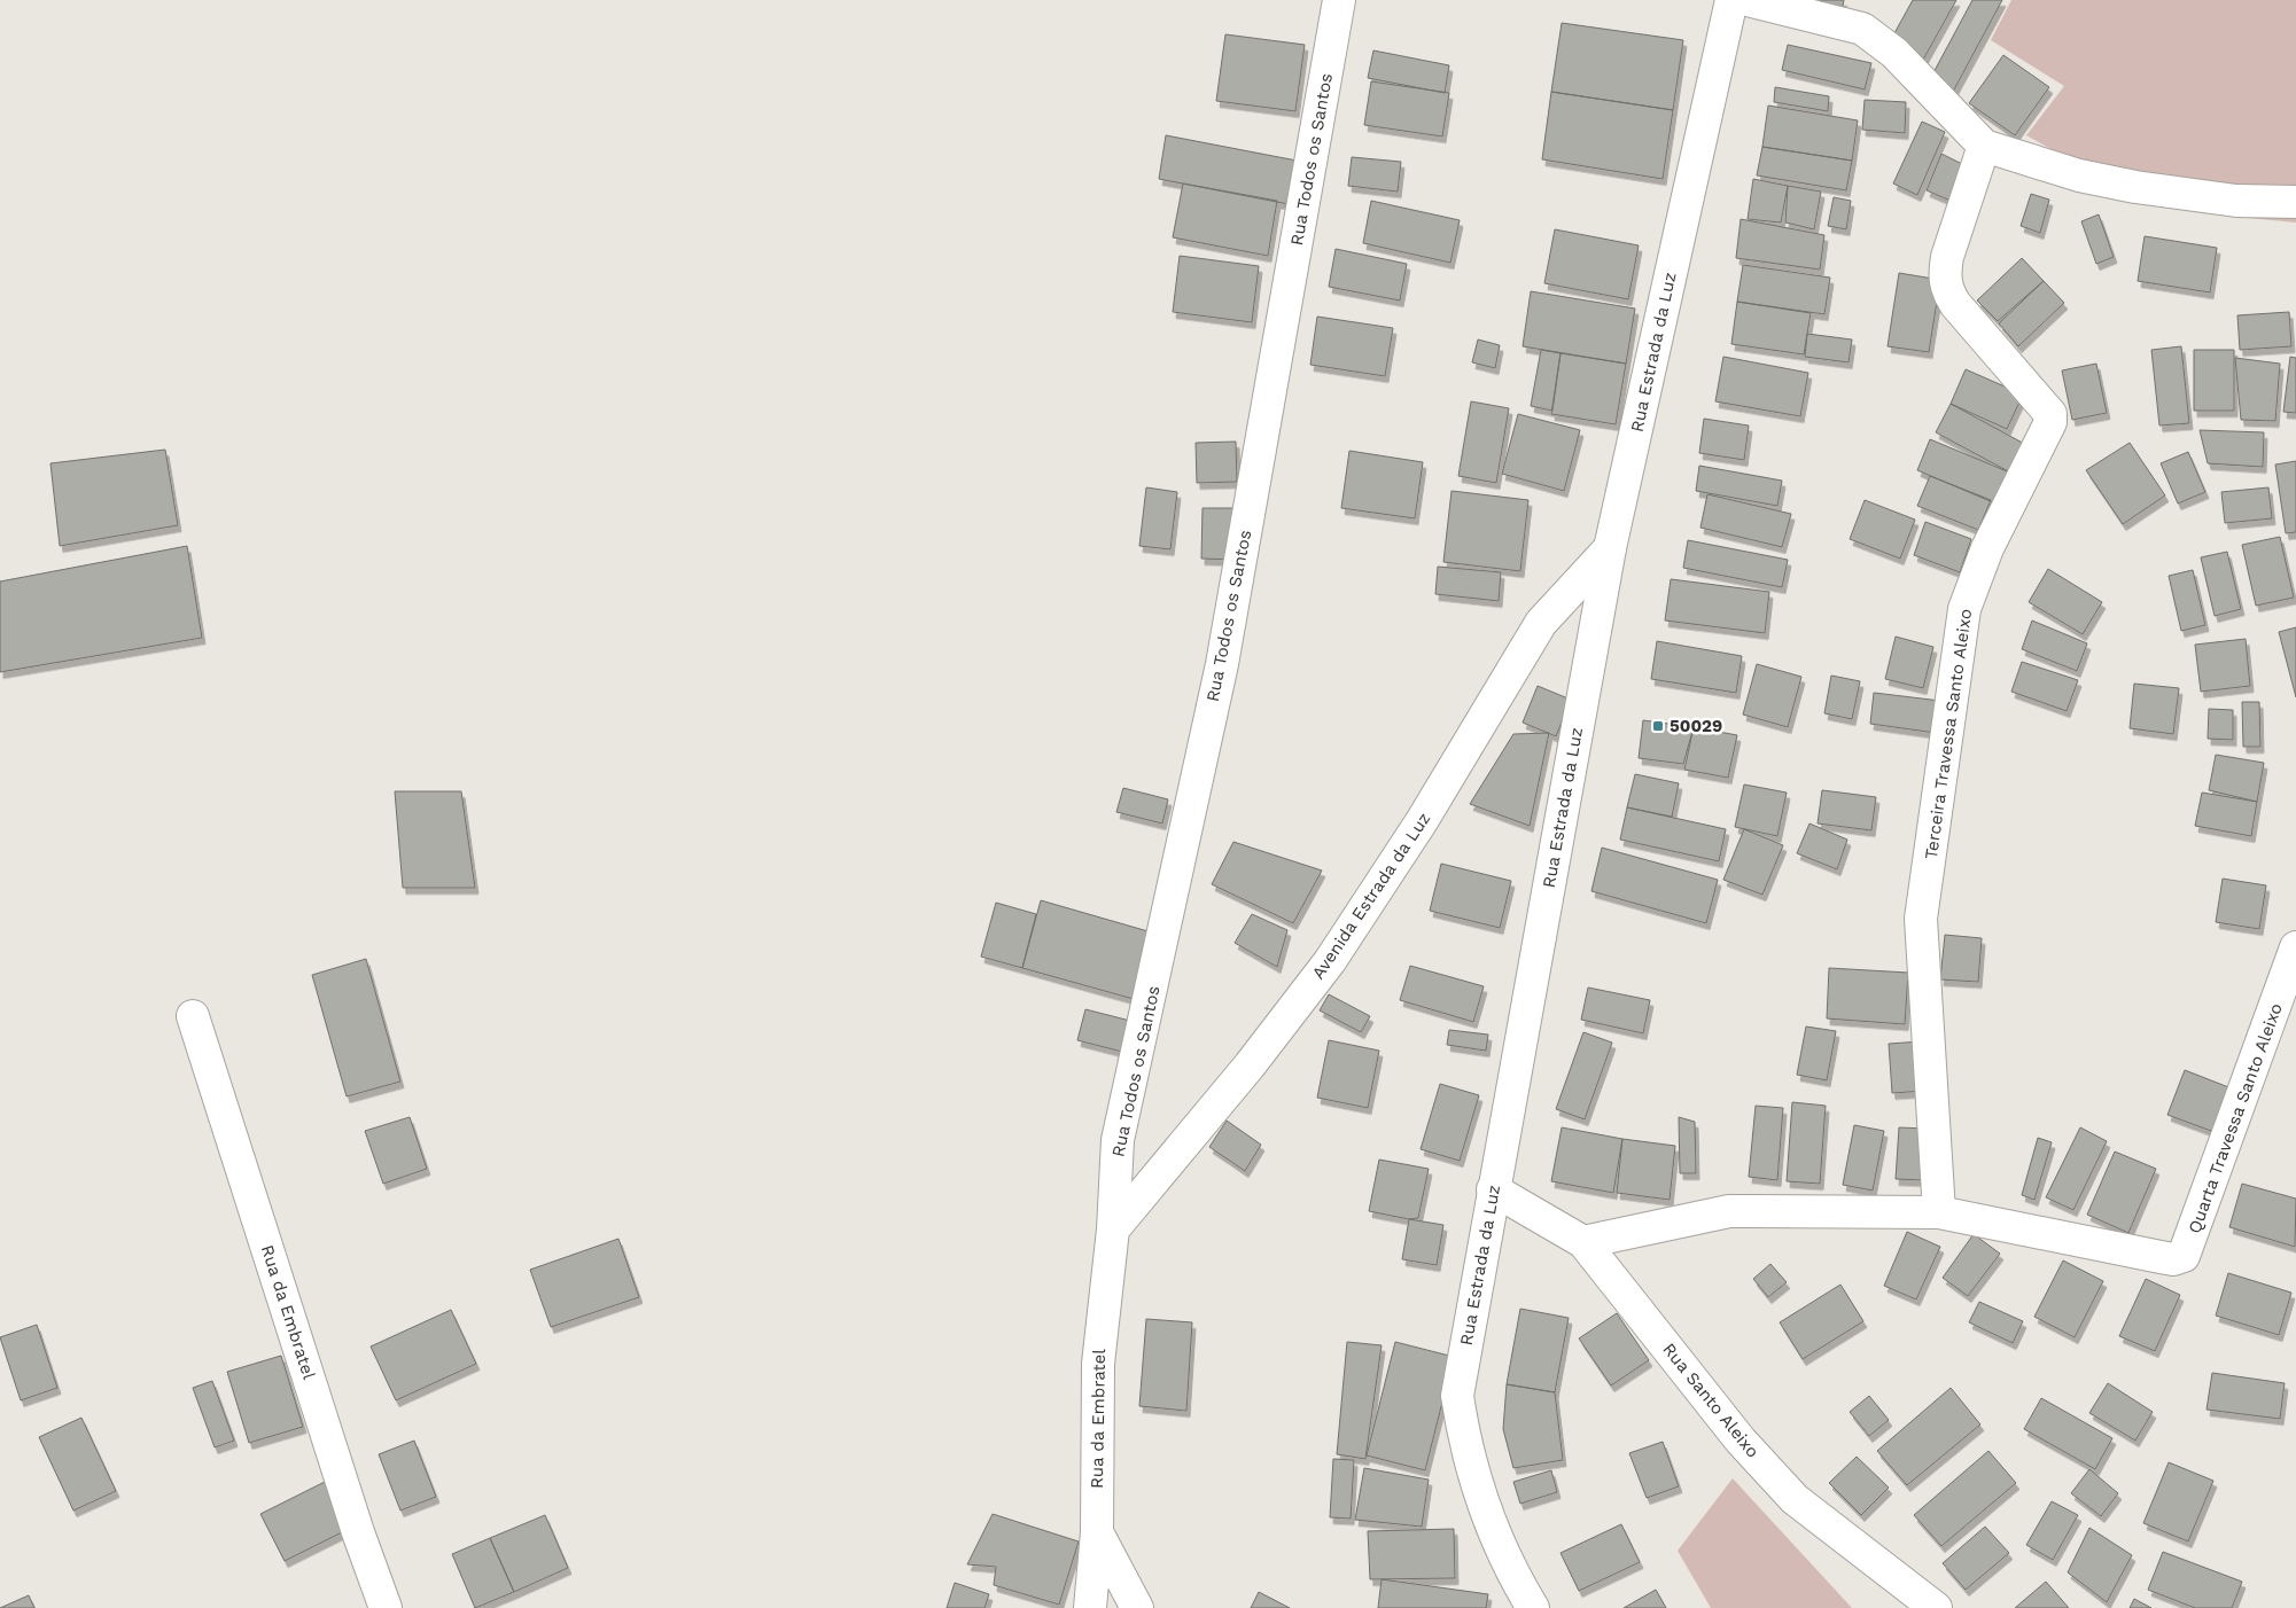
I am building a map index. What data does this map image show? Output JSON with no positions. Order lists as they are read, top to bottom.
{
  "streets": {
    "street": [
      "Rua Todos os Santos",
      "Rua Estrada da Luz",
      "Terceira Travessa Santo Aleixo",
      "Avenida Estrada da Luz",
      "Quarta Travessa Santo Aleixo",
      "Rua da Embratel",
      "Rua Santo Aleixo"
    ]
  },
  "crossings": [
    ["Rua Todos os Santos", "Avenida Estrada da Luz"],
    ["Rua Todos os Santos", "Rua da Embratel"],
    ["Rua Estrada da Luz", "Avenida Estrada da Luz"],
    ["Rua Estrada da Luz", "Rua Santo Aleixo"],
    ["Terceira Travessa Santo Aleixo", "Quarta Travessa Santo Aleixo"],
    ["Avenida Estrada da Luz", "Rua da Embratel"]
  ],
  "places": {
    "transit": ["50029"]
  }
}
